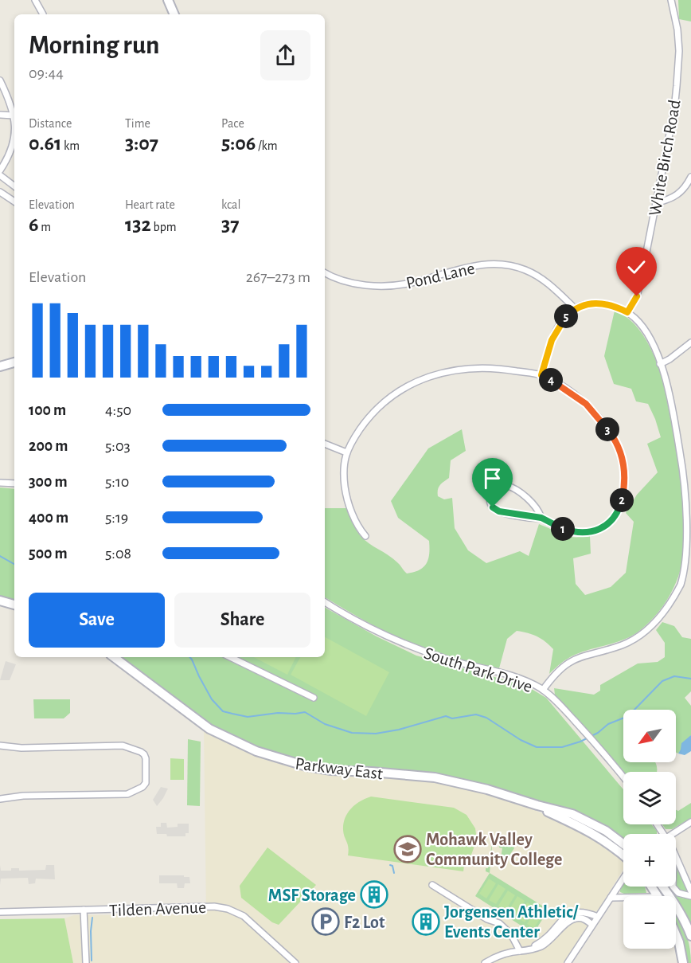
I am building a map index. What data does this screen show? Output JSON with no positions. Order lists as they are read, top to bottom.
{
  "streets": {
    "street": [
      "White Birch Road",
      "Pond Lane",
      "South Park Drive",
      "Parkway East",
      "Tilden Avenue"
    ]
  },
  "places": {
    "school or university": ["Mohawk Valley Community College"],
    "building": ["MSF Storage", "Jorgensen Athletic/ Events Center"],
    "parking": ["F2 Lot"]
  },
  "north": "bottom left",
  "page": {
    "heading": ["Morning run", "09:44"],
    "stats": [
      ["Distance", "0.61 km"],
      ["Time", "3:07"],
      ["Pace", "5:06 /km"],
      ["Elevation", "6 m"],
      ["Heart rate", "132 bpm"],
      ["kcal", "37"]
    ],
    "chart": ["Elevation", "267–273 m"],
    "pins": [
      "5",
      "4",
      "3",
      "2",
      "1"
    ],
    "list": [
      {
        "name": "100 m",
        "note": "4:50"
      },
      {
        "name": "200 m",
        "note": "5:03"
      },
      {
        "name": "300 m",
        "note": "5:10"
      },
      {
        "name": "400 m",
        "note": "5:19"
      },
      {
        "name": "500 m",
        "note": "5:08"
      }
    ],
    "buttons": ["Save", "Share"],
    "map_buttons": ["+", "−"]
  }
}
